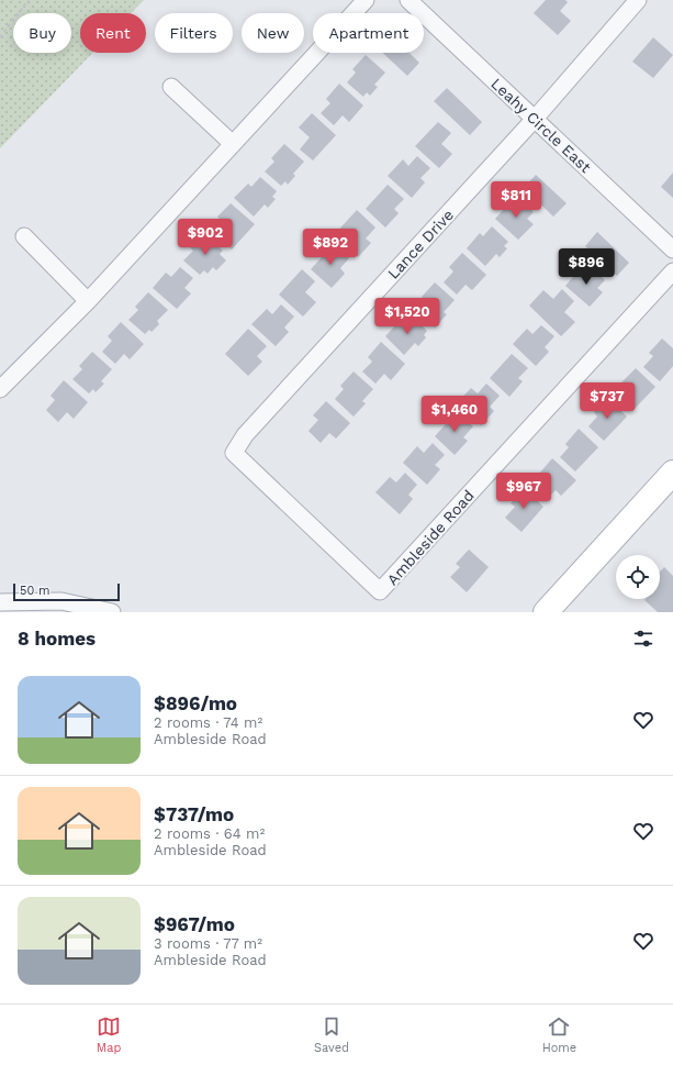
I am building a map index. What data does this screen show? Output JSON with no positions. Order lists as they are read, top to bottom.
{
  "streets": {
    "street": ["Leahy Circle East", "Lance Drive", "Ambleside Road"]
  },
  "crossings": [
    ["Leahy Circle East", "Lance Drive"],
    ["Lance Drive", "Ambleside Road"]
  ],
  "scale_bar": "50 m",
  "page": {
    "chip": [
      "Buy",
      "Rent",
      "Filters",
      "New",
      "Apartment"
    ],
    "price": [
      "$811",
      "$902",
      "$892",
      "$896",
      "$1,520",
      "$737",
      "$1,460",
      "$967"
    ],
    "scale": "50 m",
    "heading": "8 homes",
    "list": [
      {
        "name": "$896/mo",
        "note": "2 rooms · 74 m² · Ambleside Road"
      },
      {
        "name": "$737/mo",
        "note": "2 rooms · 64 m² · Ambleside Road"
      },
      {
        "name": "$967/mo",
        "note": "3 rooms · 77 m² · Ambleside Road"
      }
    ],
    "tabs": ["Map", "Saved", "Home"]
  }
}
